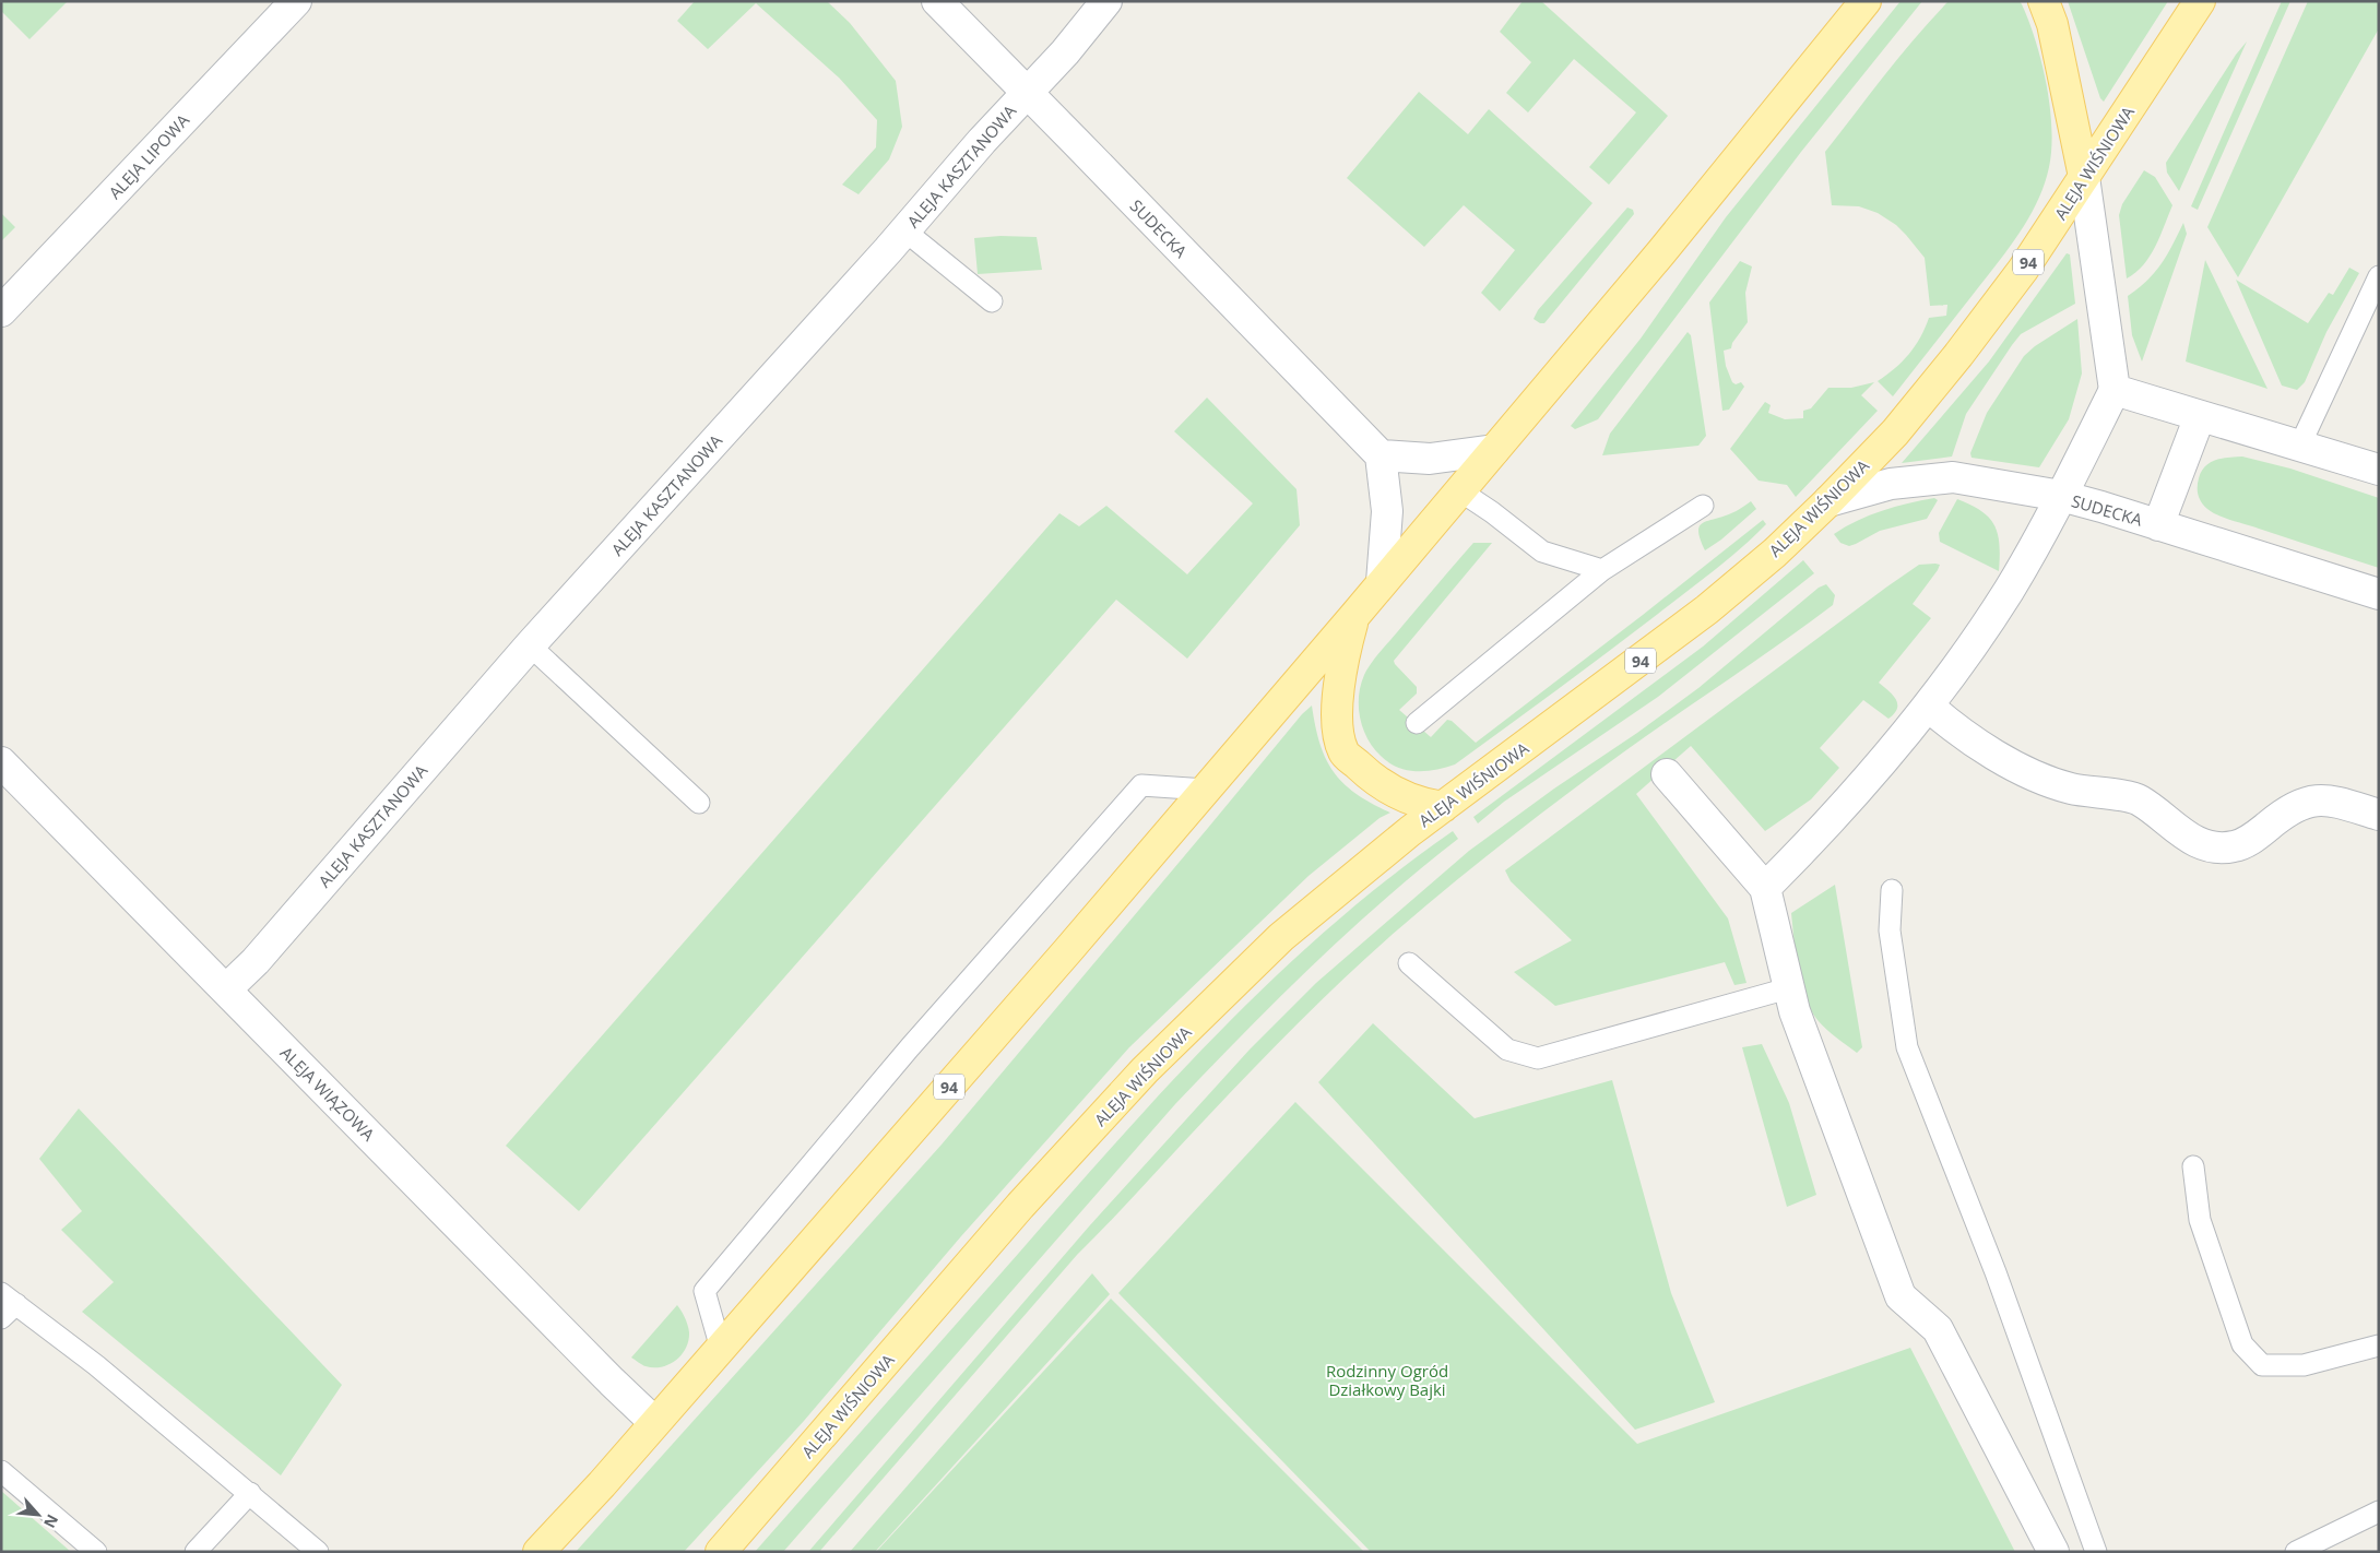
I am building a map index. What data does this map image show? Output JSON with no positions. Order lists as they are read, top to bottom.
{
  "streets": {
    "main road": ["ALEJA WIŚNIOWA", "94"],
    "street": [
      "ALEJA LIPOWA",
      "ALEJA KASZTANOWA",
      "SUDECKA",
      "ALEJA WIĄZOWA"
    ]
  },
  "crossings": [
    ["ALEJA WIŚNIOWA", "SUDECKA"],
    ["ALEJA KASZTANOWA", "SUDECKA"],
    ["ALEJA KASZTANOWA", "ALEJA WIĄZOWA"],
    ["94", "ALEJA WIĄZOWA"]
  ],
  "parks": ["Rodzinny Ogród Działkowy Bajki"],
  "north": "bottom right"
}
